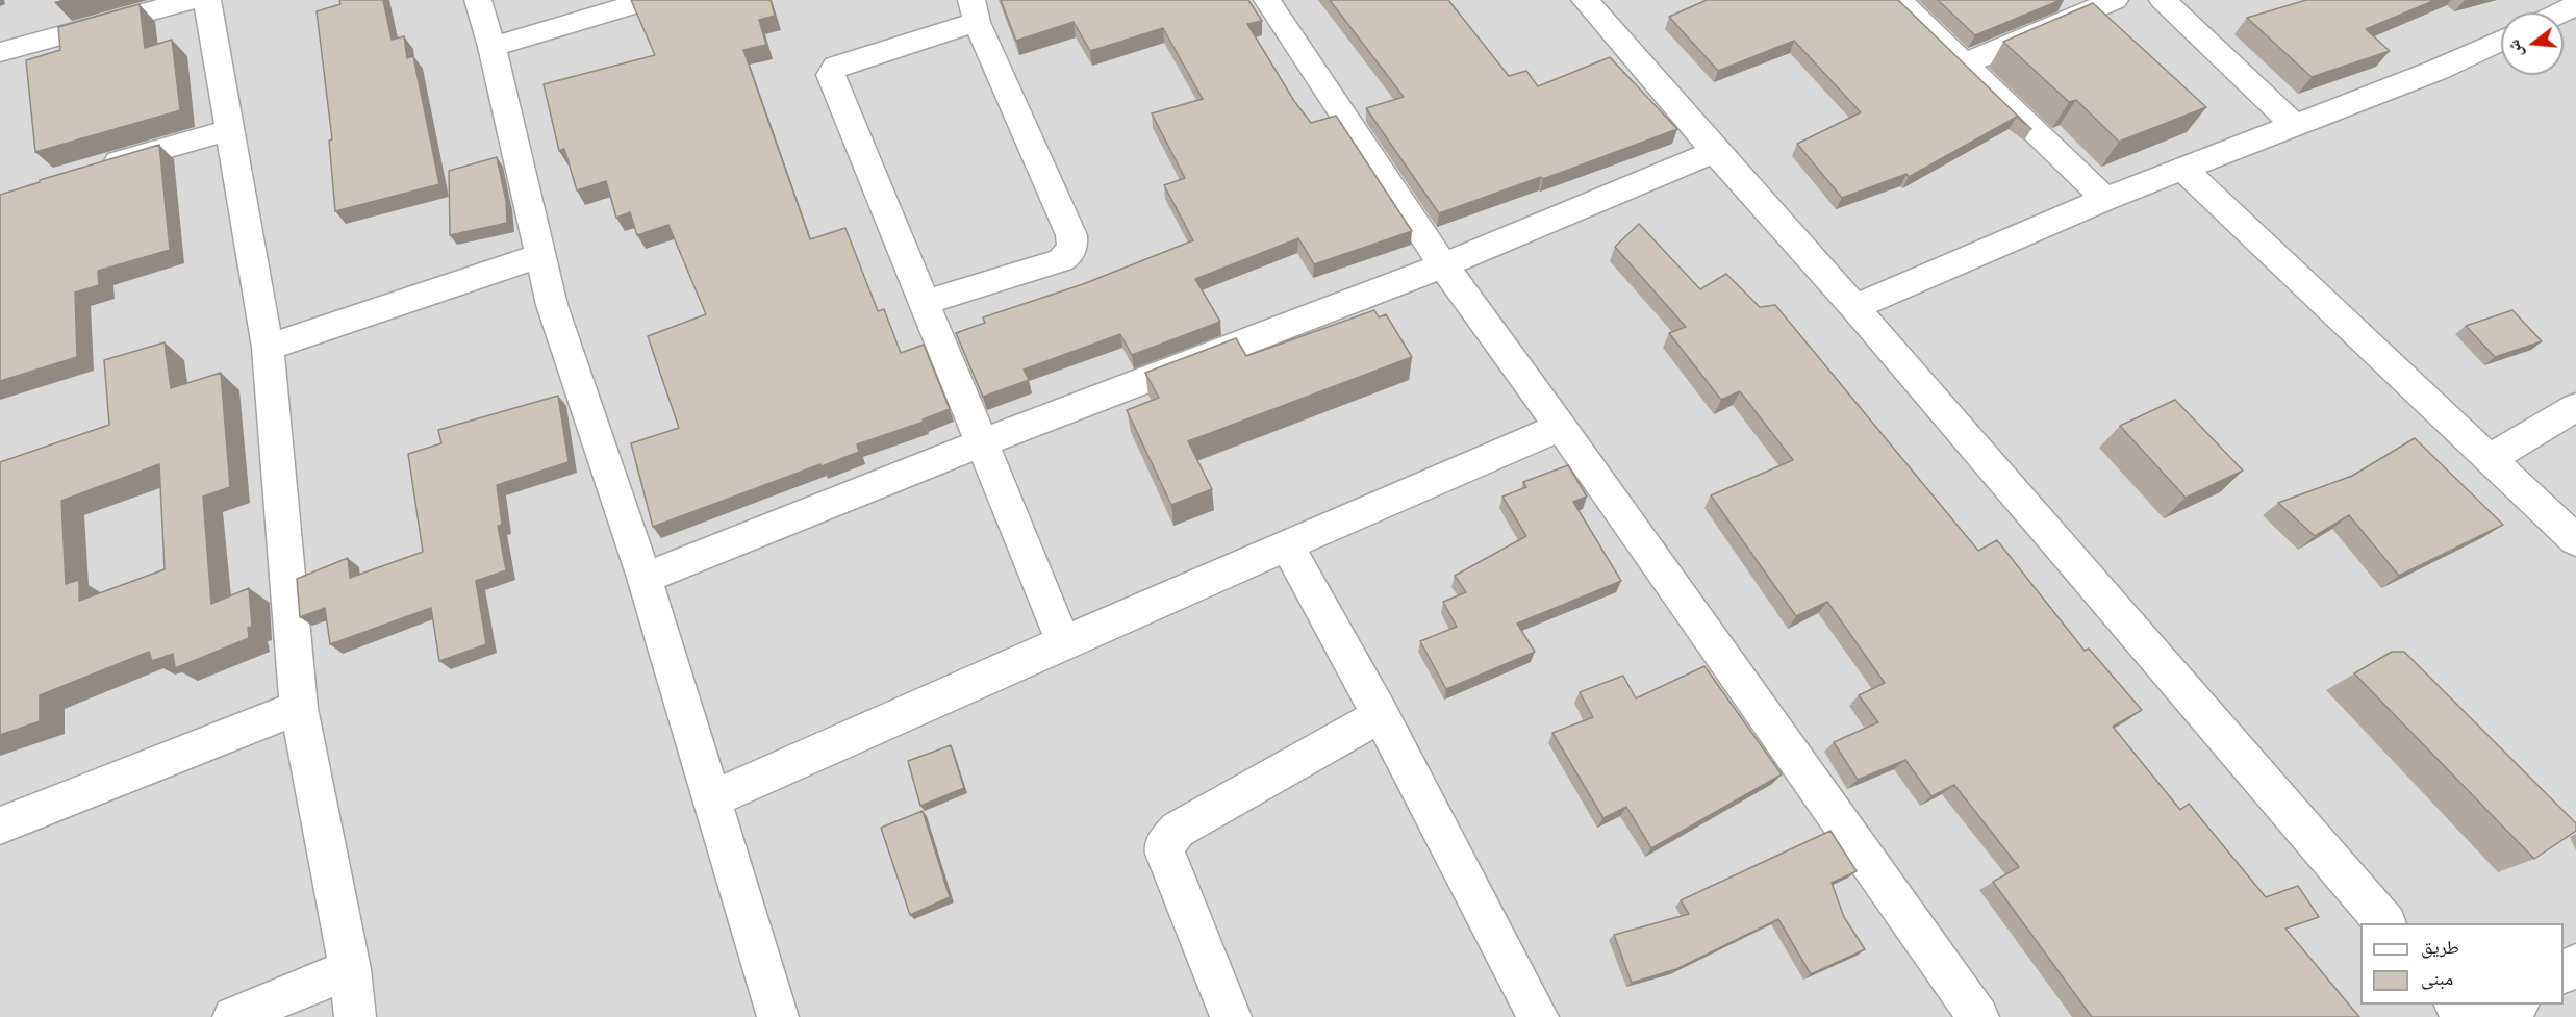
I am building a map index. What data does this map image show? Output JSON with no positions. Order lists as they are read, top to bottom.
{
  "legend": ["طريق", "مبنى"],
  "north": "left"
}
